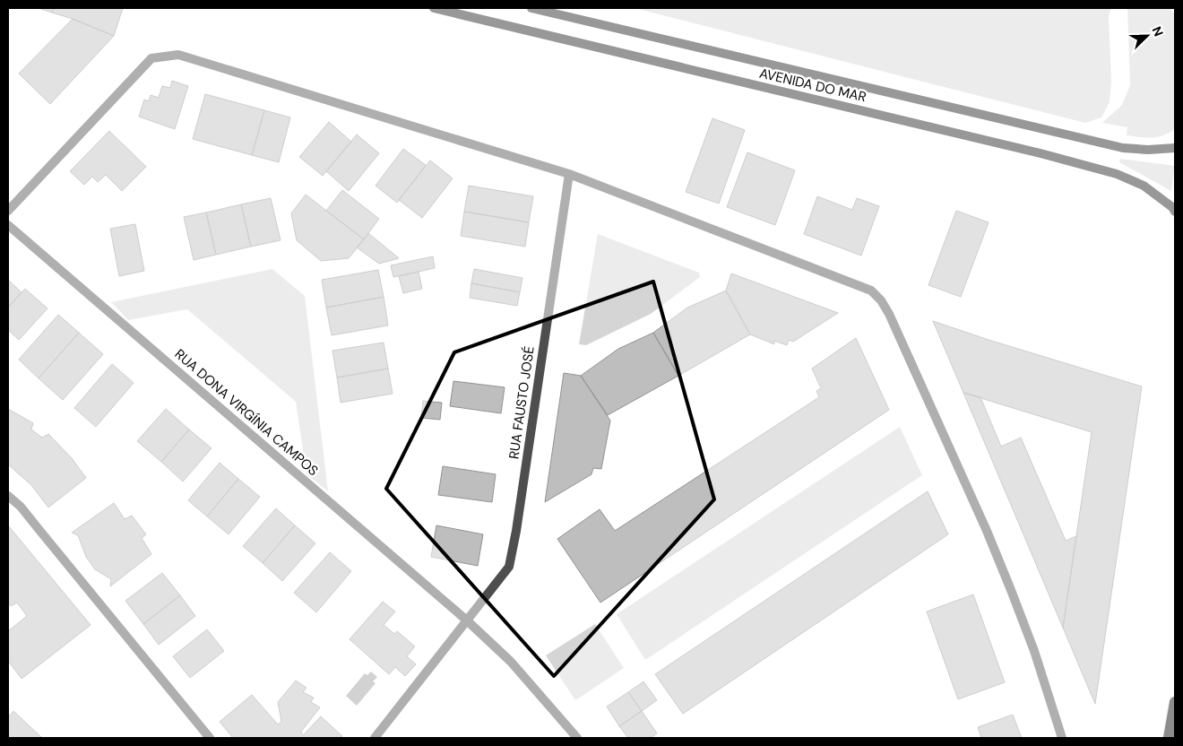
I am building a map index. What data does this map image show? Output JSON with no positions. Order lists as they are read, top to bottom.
{
  "streets": {
    "main road": ["AVENIDA DO MAR"],
    "street": ["RUA FAUSTO JOSÉ", "RUA DONA VIRGÍNIA CAMPOS"]
  },
  "crossings": [
    ["RUA FAUSTO JOSÉ", "RUA DONA VIRGÍNIA CAMPOS"]
  ],
  "north": "top right"
}
